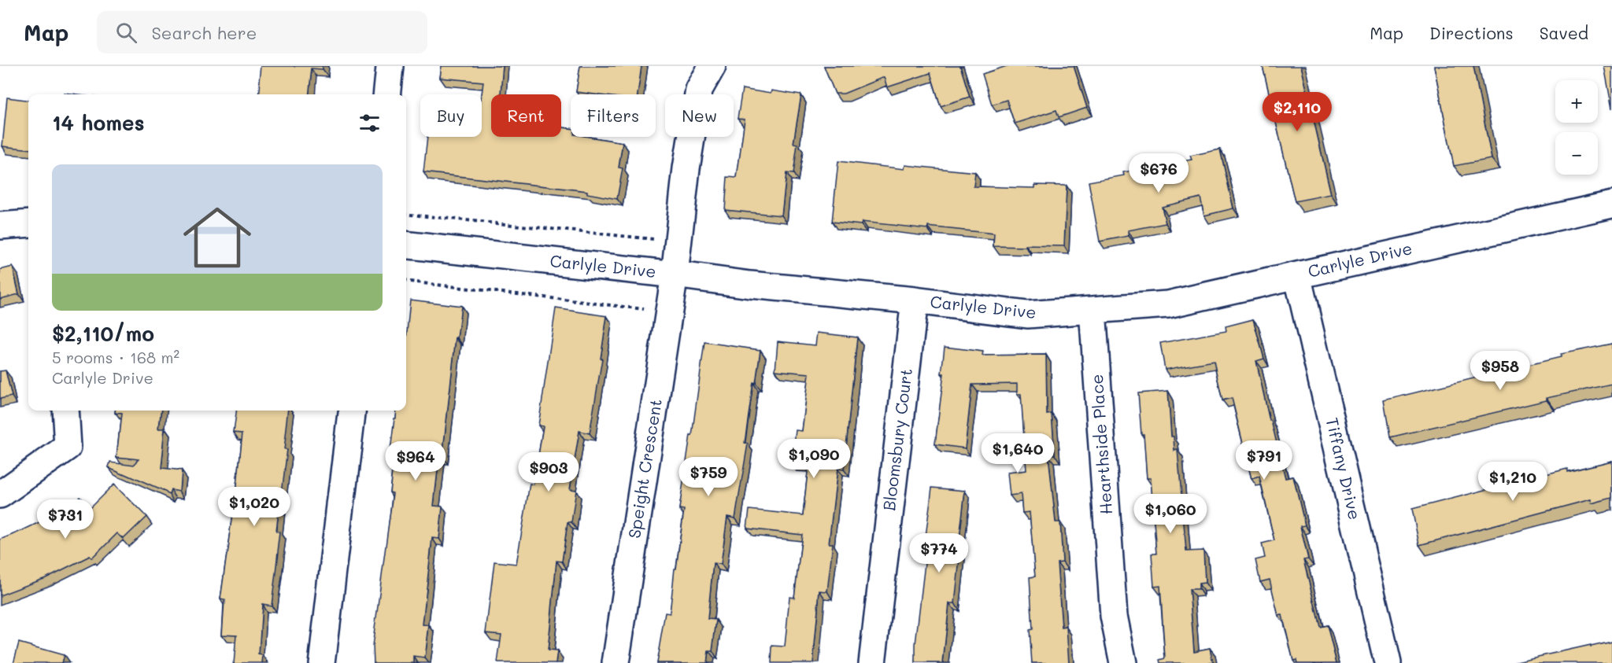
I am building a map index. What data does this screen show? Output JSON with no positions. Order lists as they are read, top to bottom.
{
  "streets": {
    "street": [
      "Carlyle Drive",
      "Bloomsbury Court",
      "Hearthside Place",
      "Speight Crescent",
      "Tiffany Drive"
    ]
  },
  "crossings": [
    ["Carlyle Drive", "Bloomsbury Court"],
    ["Carlyle Drive", "Hearthside Place"],
    ["Carlyle Drive", "Speight Crescent"],
    ["Carlyle Drive", "Tiffany Drive"]
  ],
  "page": {
    "header": "Map",
    "search": "Search here",
    "nav": ["Map", "Directions", "Saved"],
    "map_buttons": ["+", "−"],
    "price": [
      "$2,110",
      "$676",
      "$958",
      "$1,640",
      "$1,090",
      "$791",
      "$964",
      "$903",
      "$759",
      "$1,210",
      "$1,020",
      "$1,060",
      "$731",
      "$774"
    ],
    "chip": [
      "Buy",
      "Rent",
      "Filters",
      "New"
    ],
    "heading": "14 homes",
    "list": [
      {
        "name": "$2,110/mo",
        "note": "5 rooms · 168 m² · Carlyle Drive"
      }
    ]
  }
}
